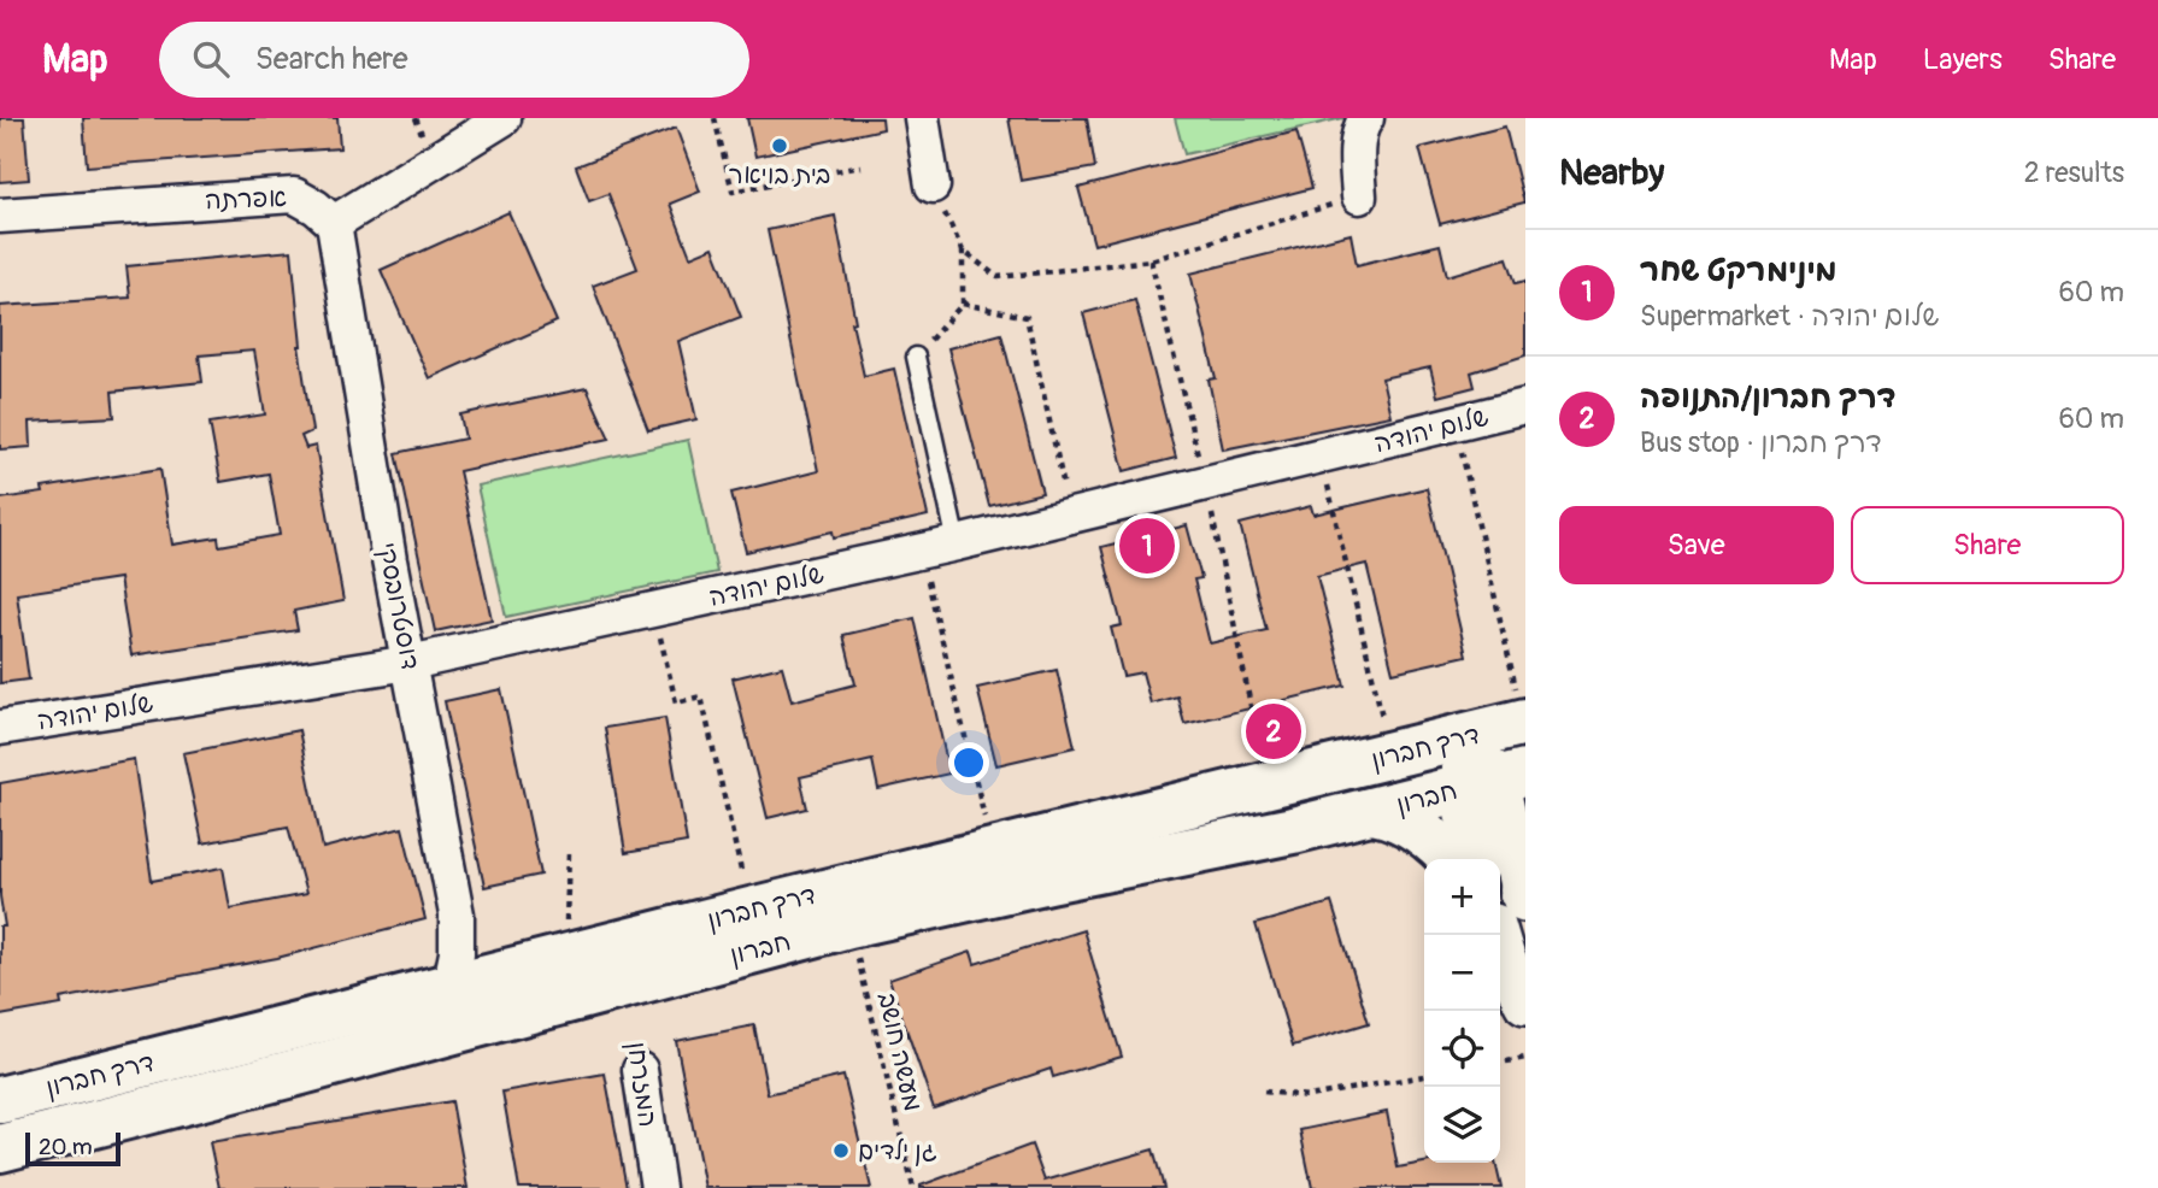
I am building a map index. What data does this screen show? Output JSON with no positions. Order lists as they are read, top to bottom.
{
  "streets": {
    "highway": ["דרך חברון", "חברון"],
    "street": [
      "אפרתה",
      "שלום יהודה",
      "דוסטרובסקי",
      "המזרחן"
    ],
    "path": ["מעשה חושב"]
  },
  "crossings": [
    ["אפרתה", "דוסטרובסקי"],
    ["שלום יהודה", "דוסטרובסקי"],
    ["דוסטרובסקי", "דרך חברון"],
    ["חברון", "מעשה חושב"]
  ],
  "places": ["בית בויאר", "גן ילדים"],
  "scale_bar": "20 m",
  "page": {
    "header": "Map",
    "search": "Search here",
    "nav": ["Map", "Layers", "Share"],
    "heading": ["Nearby", "2 results"],
    "list": [
      {
        "mark": "1",
        "name": "מינימרקט שחר",
        "note": "Supermarket · שלום יהודה",
        "value": "60 m"
      },
      {
        "mark": "2",
        "name": "דרך חברון/התנופה",
        "note": "Bus stop · דרך חברון",
        "value": "60 m"
      }
    ],
    "buttons": ["Save", "Share"],
    "pins": ["1", "2"],
    "map_buttons": ["+", "−"],
    "scale": "20 m"
  }
}
